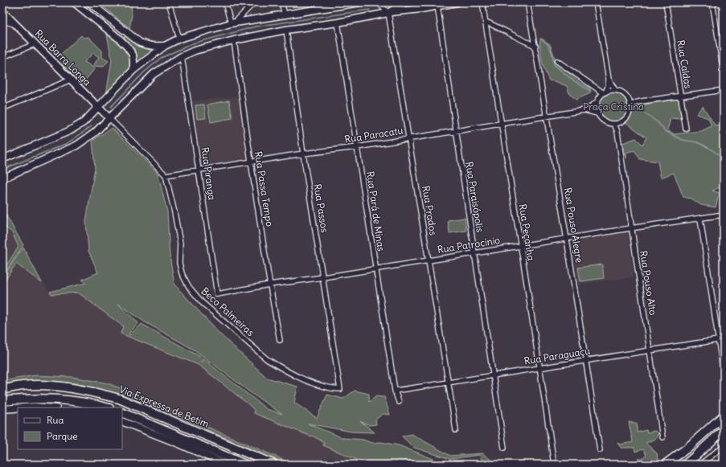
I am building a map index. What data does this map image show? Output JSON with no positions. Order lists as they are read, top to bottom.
{
  "streets": {
    "highway": ["Via Expressa de Betim"],
    "main road": ["Rua Barra Longa"],
    "street": [
      "Rua Caldas",
      "Rua Paracatu",
      "Rua Piranga",
      "Rua Passa Tempo",
      "Rua Paraisópolis",
      "Rua Passos",
      "Rua Prados",
      "Rua Pará de Minas",
      "Rua Pouso Alegre",
      "Rua Peçanha",
      "Rua Patrocínio",
      "Rua Pouso Alto",
      "Beco Palmeiras",
      "Rua Paraguaçu"
    ]
  },
  "crossings": [
    ["Rua Paracatu", "Rua Piranga"],
    ["Rua Paracatu", "Rua Passa Tempo"],
    ["Rua Paracatu", "Rua Paraisópolis"],
    ["Rua Paracatu", "Rua Passos"],
    ["Rua Paracatu", "Rua Prados"],
    ["Rua Paracatu", "Rua Pará de Minas"],
    ["Rua Paracatu", "Rua Pouso Alegre"],
    ["Rua Paracatu", "Rua Peçanha"],
    ["Rua Paracatu", "Rua Pouso Alto"],
    ["Rua Paracatu", "Beco Palmeiras"],
    ["Rua Piranga", "Rua Patrocínio"],
    ["Rua Passa Tempo", "Rua Patrocínio"],
    ["Rua Paraisópolis", "Rua Patrocínio"],
    ["Rua Paraisópolis", "Rua Paraguaçu"],
    ["Rua Passos", "Rua Patrocínio"],
    ["Rua Passos", "Beco Palmeiras"],
    ["Rua Prados", "Rua Patrocínio"],
    ["Rua Prados", "Rua Paraguaçu"],
    ["Rua Pará de Minas", "Rua Patrocínio"],
    ["Rua Pará de Minas", "Rua Paraguaçu"],
    ["Rua Pouso Alegre", "Rua Patrocínio"],
    ["Rua Pouso Alegre", "Rua Paraguaçu"],
    ["Rua Peçanha", "Rua Patrocínio"],
    ["Rua Peçanha", "Rua Paraguaçu"],
    ["Rua Patrocínio", "Rua Pouso Alto"],
    ["Rua Pouso Alto", "Rua Paraguaçu"]
  ],
  "parks": ["Praça Cristina"],
  "legend": ["Rua", "Parque"]
}
